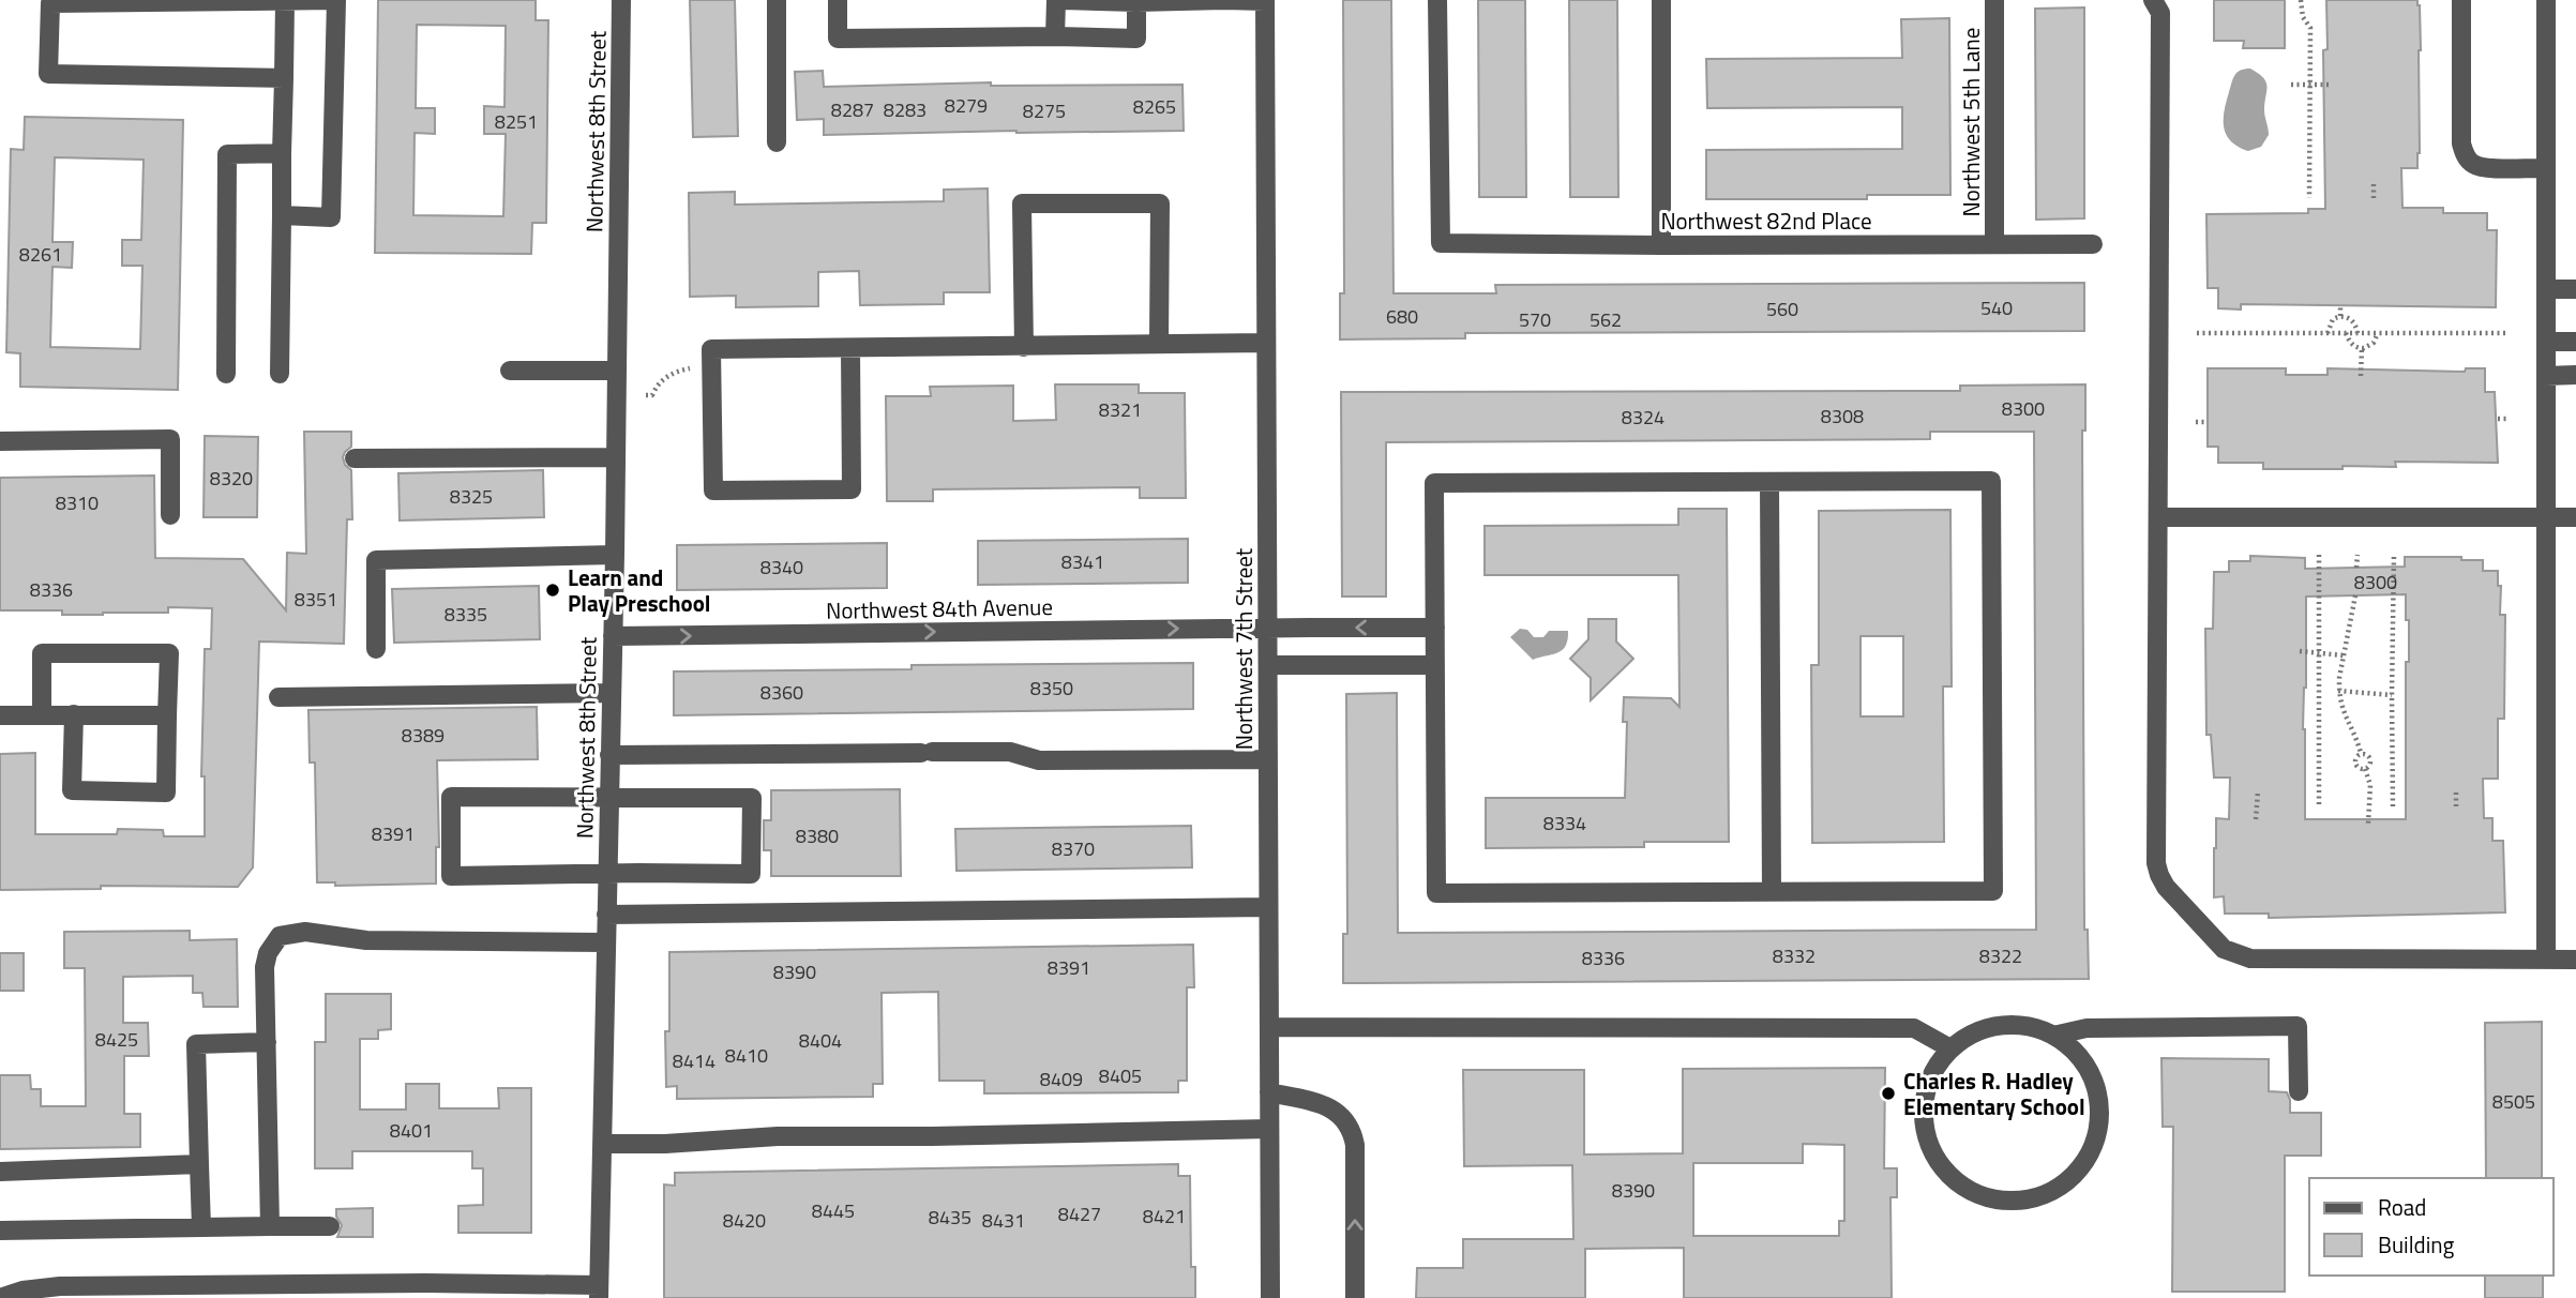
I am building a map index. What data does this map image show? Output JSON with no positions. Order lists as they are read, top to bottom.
{
  "streets": {
    "street": [
      "Northwest 5th Lane",
      "Northwest 8th Street",
      "Northwest 82nd Place",
      "Northwest 84th Avenue",
      "Northwest 7th Street"
    ]
  },
  "crossings": [
    ["Northwest 5th Lane", "Northwest 82nd Place"],
    ["Northwest 8th Street", "Northwest 84th Avenue"],
    ["Northwest 84th Avenue", "Northwest 7th Street"]
  ],
  "places": ["Learn and Play Preschool", "Charles R. Hadley Elementary School"],
  "house_numbers": [
    "8279",
    "8265",
    "8287",
    "8283",
    "8275",
    "8251",
    "8261",
    "540",
    "560",
    "680",
    "570",
    "562",
    "8300",
    "8321",
    "8308",
    "8324",
    "8320",
    "8325",
    "8310",
    "8341",
    "8340",
    "8300",
    "8336",
    "8351",
    "8335",
    "8350",
    "8360",
    "8389",
    "8334",
    "8391",
    "8380",
    "8370",
    "8332",
    "8322",
    "8336",
    "8391",
    "8390",
    "8425",
    "8404",
    "8410",
    "8414",
    "8405",
    "8409",
    "8505",
    "8401",
    "8390",
    "8445",
    "8427",
    "8421",
    "8435",
    "8420",
    "8431"
  ],
  "legend": ["Road", "Building"]
}
